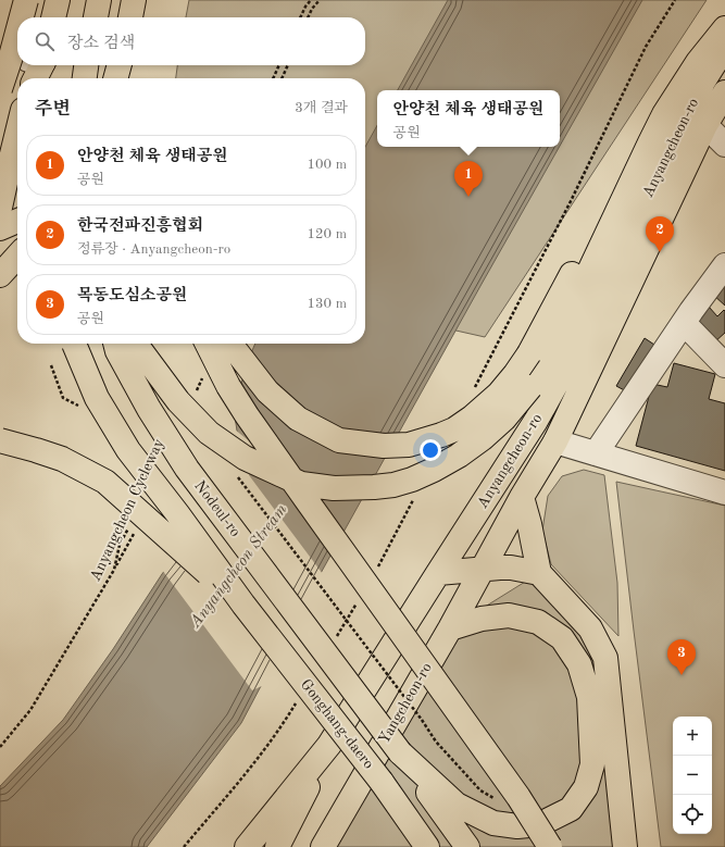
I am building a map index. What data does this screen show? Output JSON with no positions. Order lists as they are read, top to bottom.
{
  "streets": {
    "main road": [
      "Anyangcheon-ro",
      "Nodeul-ro",
      "Yangcheon-ro",
      "Gonghang-daero"
    ],
    "path": ["Anyangcheon Cycleway"]
  },
  "crossings": [
    ["Anyangcheon-ro", "Yangcheon-ro"]
  ],
  "water": ["Anyangcheon Stream"],
  "page": {
    "search": "장소 검색",
    "heading": ["주변", "3개 결과"],
    "popup": ["안양천 체육 생태공원", "공원"],
    "list": [
      {
        "mark": "1",
        "name": "안양천 체육 생태공원",
        "note": "공원",
        "value": "100 m"
      },
      {
        "mark": "2",
        "name": "한국전파진흥협회",
        "note": "정류장 · Anyangcheon-ro",
        "value": "120 m"
      },
      {
        "mark": "3",
        "name": "목동도심소공원",
        "note": "공원",
        "value": "130 m"
      }
    ],
    "pins": ["1", "2", "3"],
    "map_buttons": ["+", "−"]
  }
}
